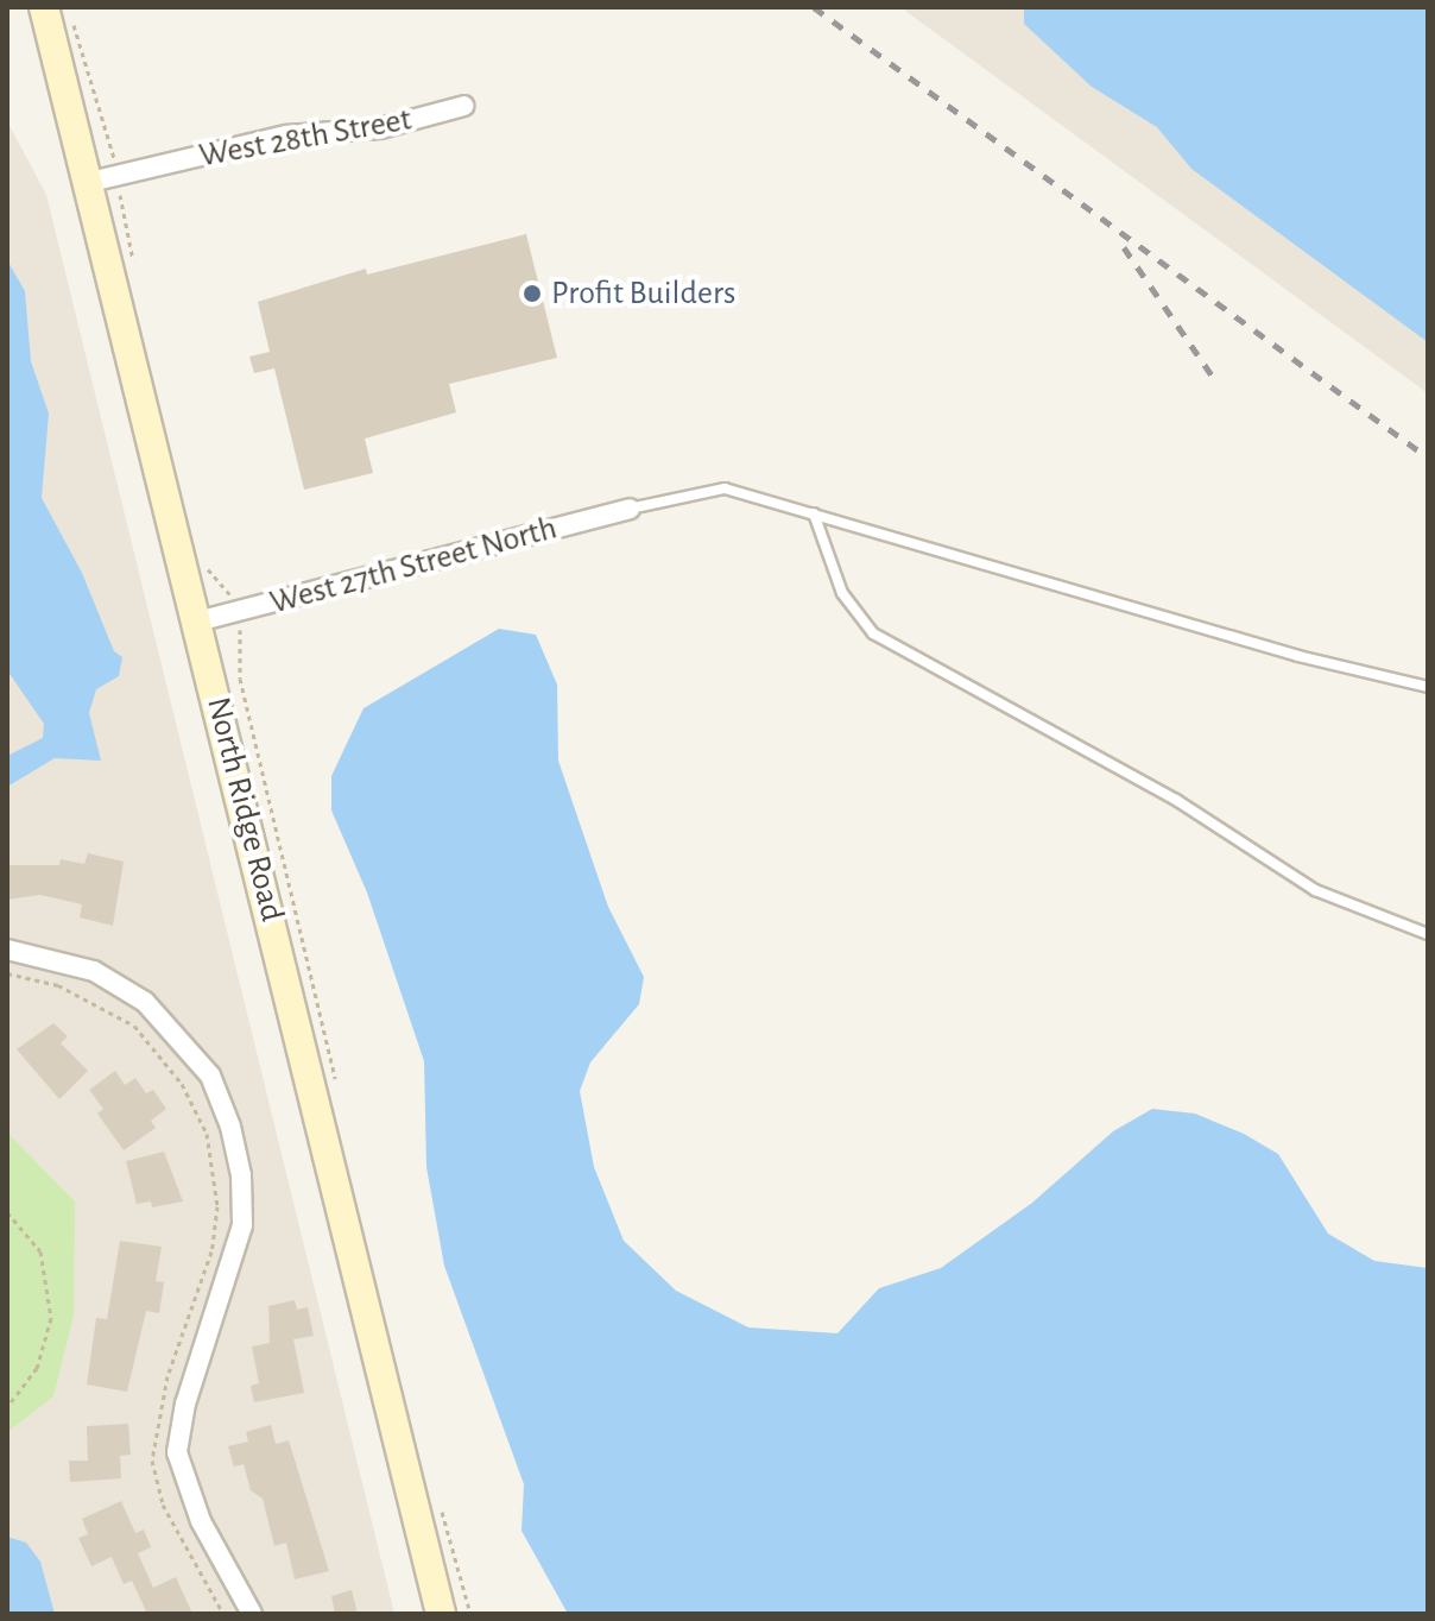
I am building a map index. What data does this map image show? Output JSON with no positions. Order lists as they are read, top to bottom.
{
  "streets": {
    "main road": ["North Ridge Road"],
    "street": ["West 28th Street", "West 27th Street North"]
  },
  "crossings": [
    ["West 28th Street", "North Ridge Road"],
    ["West 27th Street North", "North Ridge Road"]
  ],
  "places": ["Profit Builders"]
}
